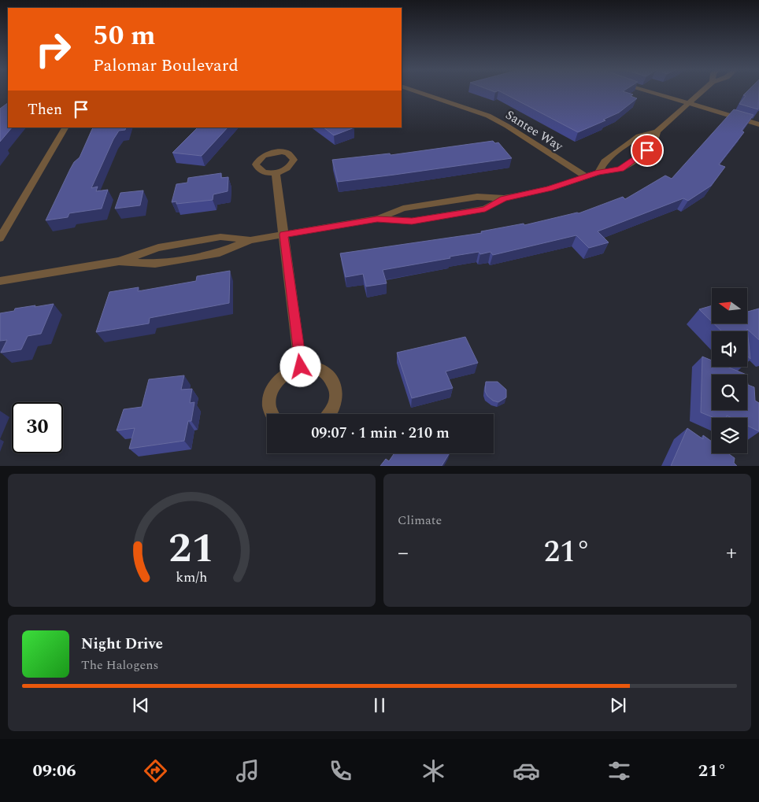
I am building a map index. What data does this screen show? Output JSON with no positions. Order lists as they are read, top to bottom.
{
  "streets": {
    "street": ["Santee Way"]
  },
  "north": "left",
  "page": {
    "turn": ["50 m", "Palomar Boulevard"],
    "then": "Then",
    "limit": "30",
    "trip": "09:07 · 1 min · 210 m",
    "tile": "Climate",
    "heat": ["−", "21°", "+"],
    "song": ["Night Drive", "The Halogens"],
    "tabs": ["09:06", "21°"],
    "gauge": ["21", "km/h"]
  }
}
